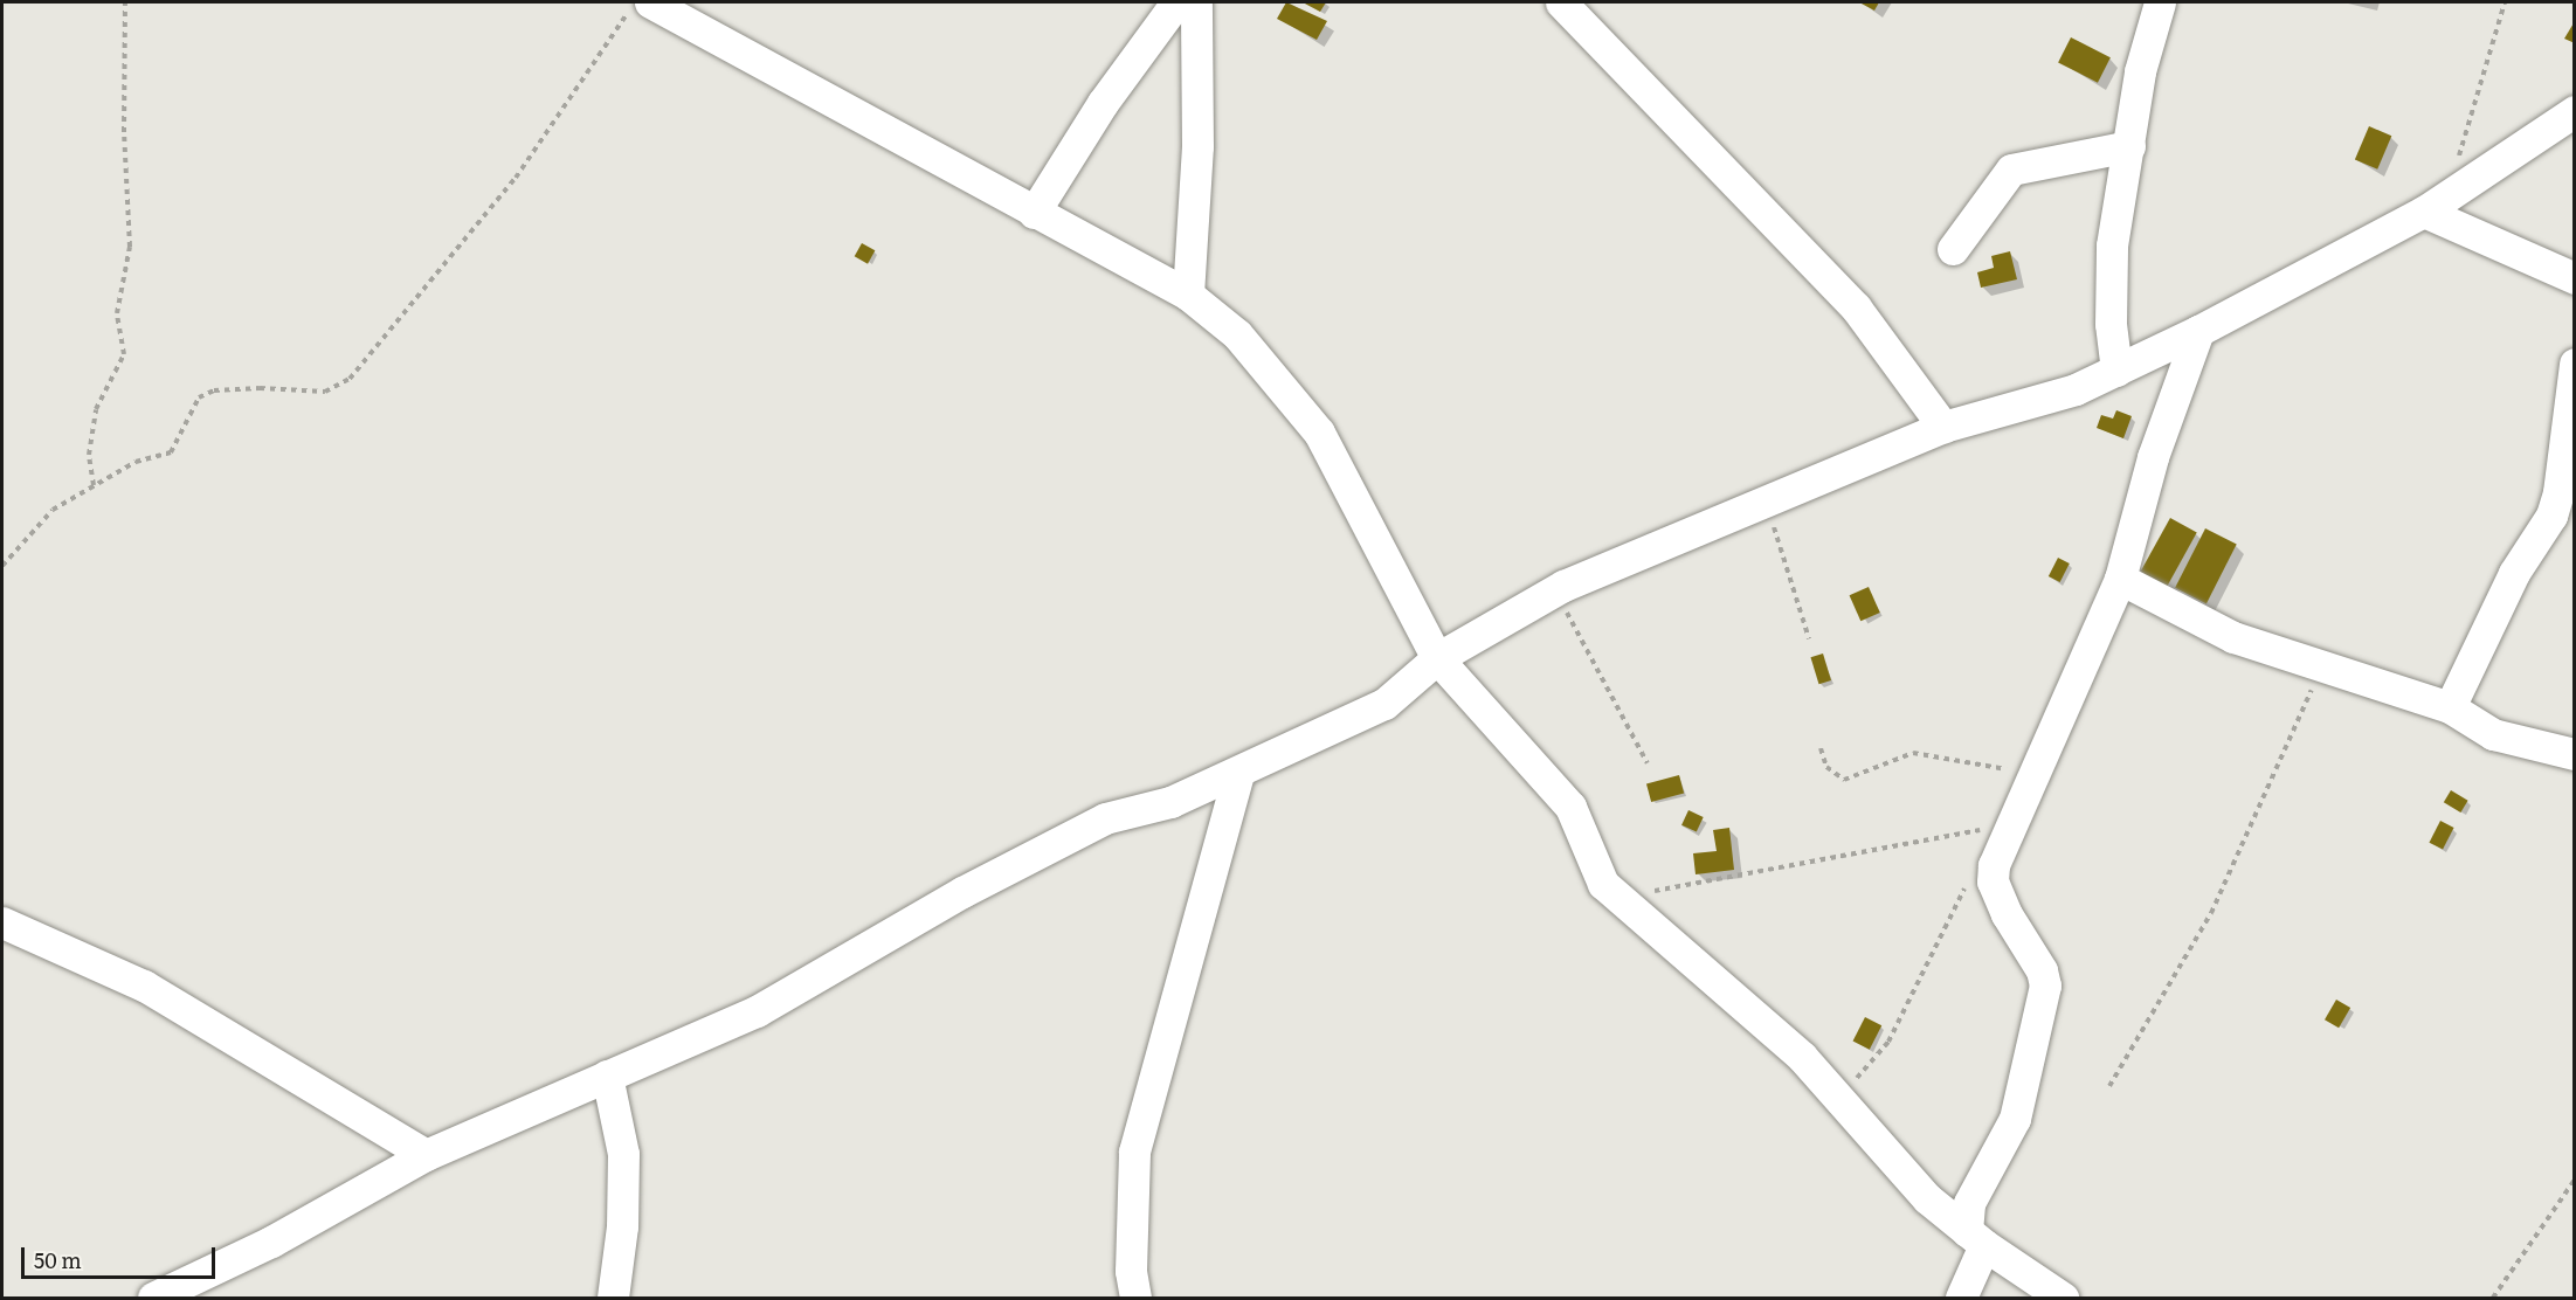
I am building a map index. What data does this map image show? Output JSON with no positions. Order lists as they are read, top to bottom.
{
  "scale_bar": "50 m"
}
